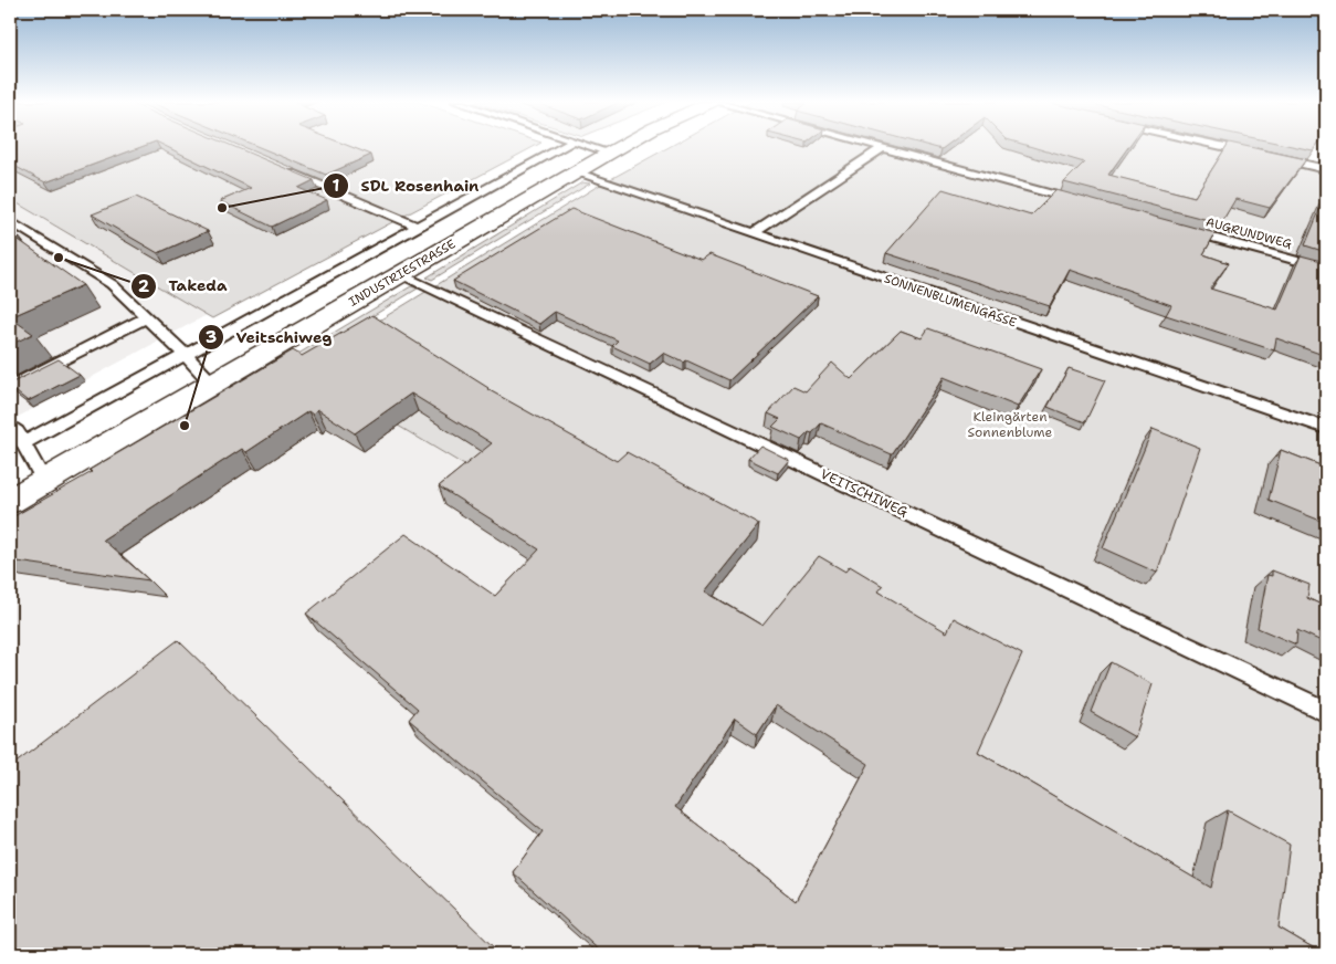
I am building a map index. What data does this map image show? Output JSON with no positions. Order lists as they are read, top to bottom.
{
  "streets": {
    "street": ["INDUSTRIESTRASSE"],
    "lane": ["AUGRUNDWEG", "SONNENBLUMENGASSE", "VEITSCHIWEG"]
  },
  "crossings": [
    ["INDUSTRIESTRASSE", "SONNENBLUMENGASSE"],
    ["INDUSTRIESTRASSE", "VEITSCHIWEG"]
  ],
  "parks": ["Kleingärten Sonnenblume"],
  "places": ["SDL Rosenhain", "Takeda", "Veitschiweg"]
}
